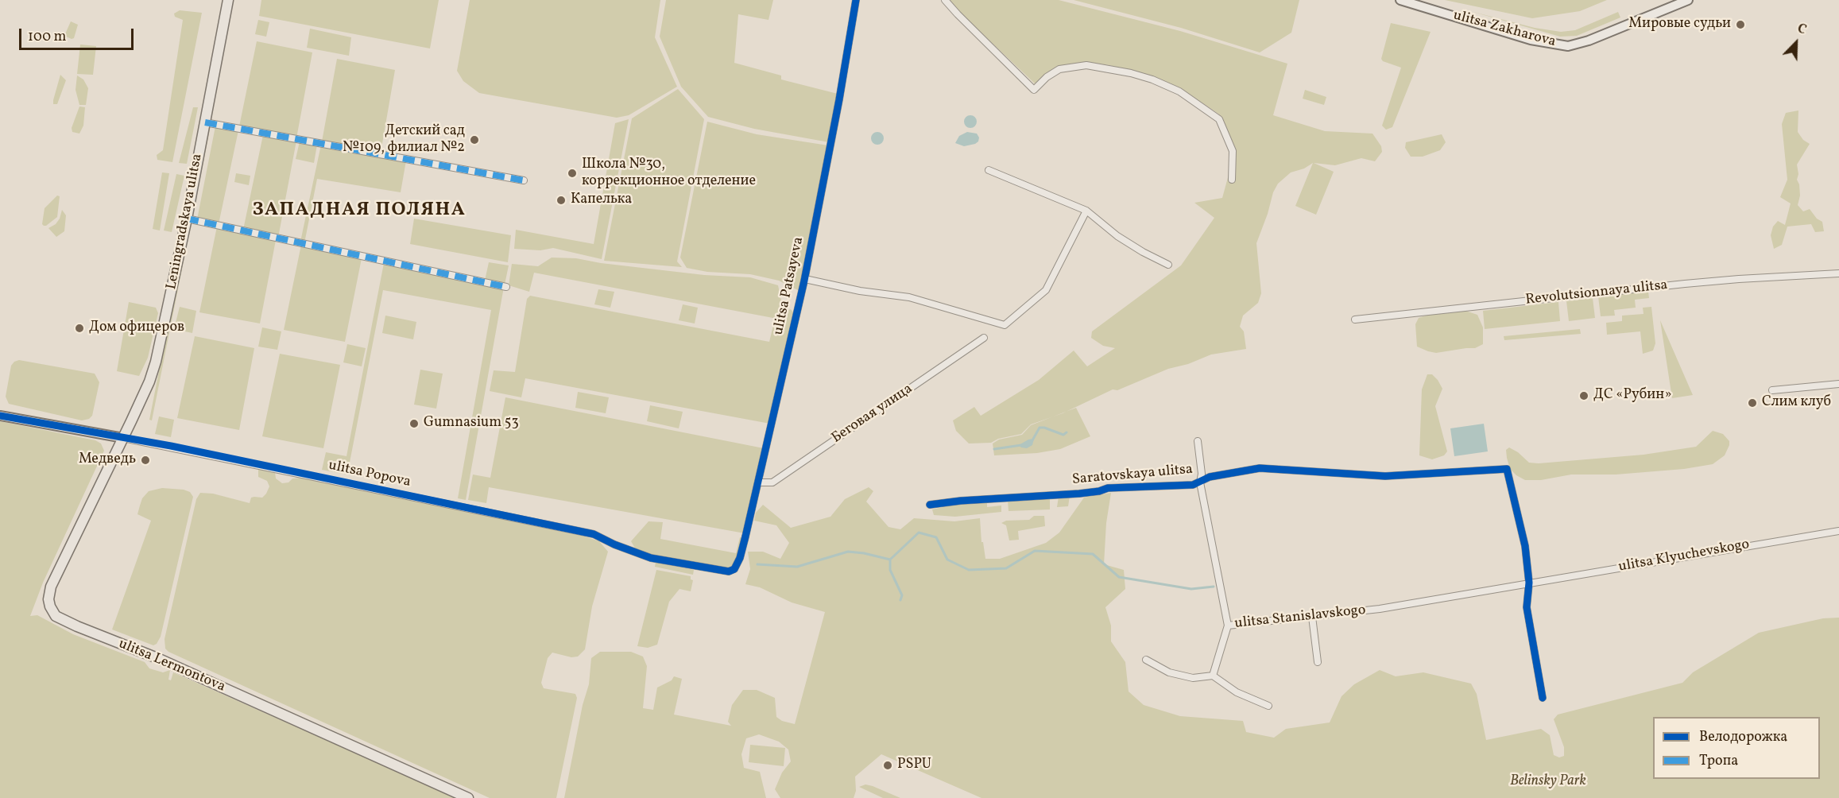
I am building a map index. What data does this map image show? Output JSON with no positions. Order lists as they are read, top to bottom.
{
  "streets": {
    "main road": [
      "ulitsa Zakharova",
      "Leningradskaya ulitsa",
      "ulitsa Popova",
      "ulitsa Lermontova"
    ],
    "street": [
      "ulitsa Patsayeva",
      "Revolutsionnaya ulitsa",
      "Беговая улица",
      "Saratovskaya ulitsa",
      "ulitsa Klyuchevskogo",
      "ulitsa Stanislavskogo"
    ]
  },
  "crossings": [
    ["Leningradskaya ulitsa", "ulitsa Popova"],
    ["Leningradskaya ulitsa", "ulitsa Lermontova"],
    ["ulitsa Patsayeva", "Беговая улица"],
    ["ulitsa Patsayeva", "ulitsa Popova"],
    ["ulitsa Popova", "ulitsa Lermontova"],
    ["Saratovskaya ulitsa", "ulitsa Klyuchevskogo"],
    ["Saratovskaya ulitsa", "ulitsa Stanislavskogo"],
    ["ulitsa Klyuchevskogo", "ulitsa Stanislavskogo"]
  ],
  "districts": ["ЗАПАДНАЯ ПОЛЯНА"],
  "parks": ["Belinsky Park"],
  "places": [
    "Мировые судьи",
    "Детский сад №109, филиал №2",
    "Школа №30, коррекционное отделение",
    "Капелька",
    "Дом офицеров",
    "ДС «Рубин»",
    "Слим клуб",
    "Gumnasium 53",
    "Медведь",
    "PSPU"
  ],
  "legend": ["Велодорожка", "Тропа"],
  "scale_bar": "100 m",
  "north": "top right"
}
